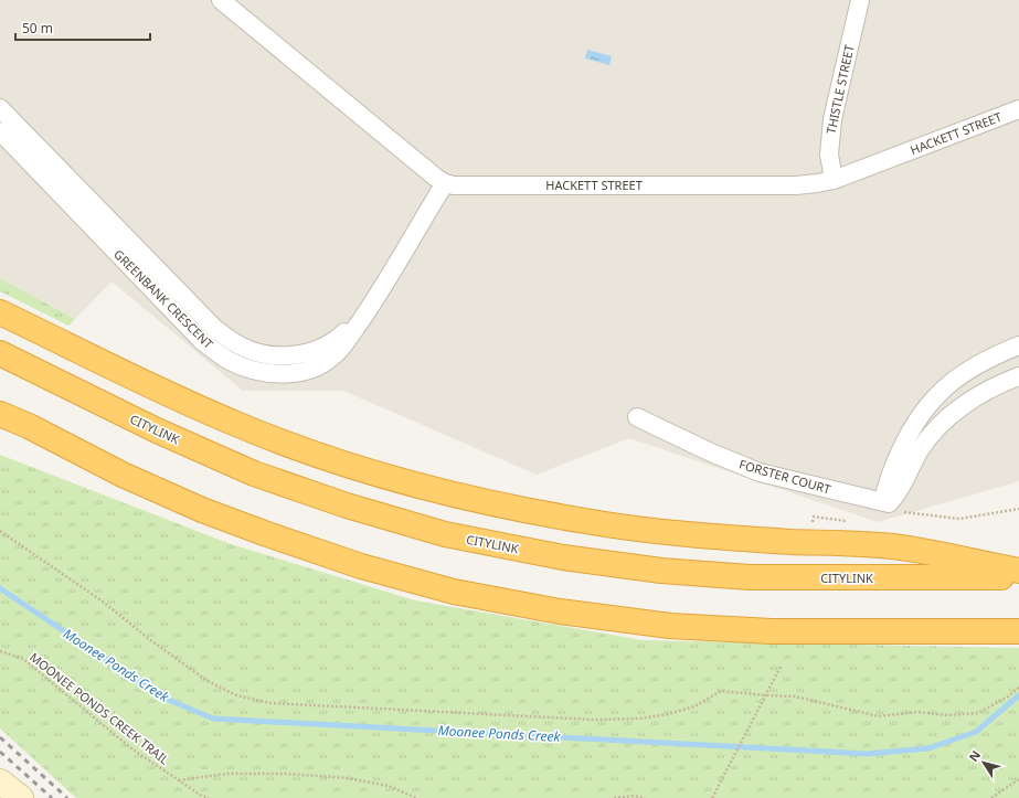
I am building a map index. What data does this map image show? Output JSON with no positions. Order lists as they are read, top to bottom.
{
  "streets": {
    "highway": ["CITYLINK"],
    "street": [
      "THISTLE STREET",
      "HACKETT STREET",
      "GREENBANK CRESCENT",
      "FORSTER COURT"
    ],
    "path": ["MOONEE PONDS CREEK TRAIL"]
  },
  "crossings": [
    ["THISTLE STREET", "HACKETT STREET"],
    ["HACKETT STREET", "GREENBANK CRESCENT"]
  ],
  "water": ["Moonee Ponds Creek"],
  "scale_bar": "50 m",
  "north": "top left"
}
